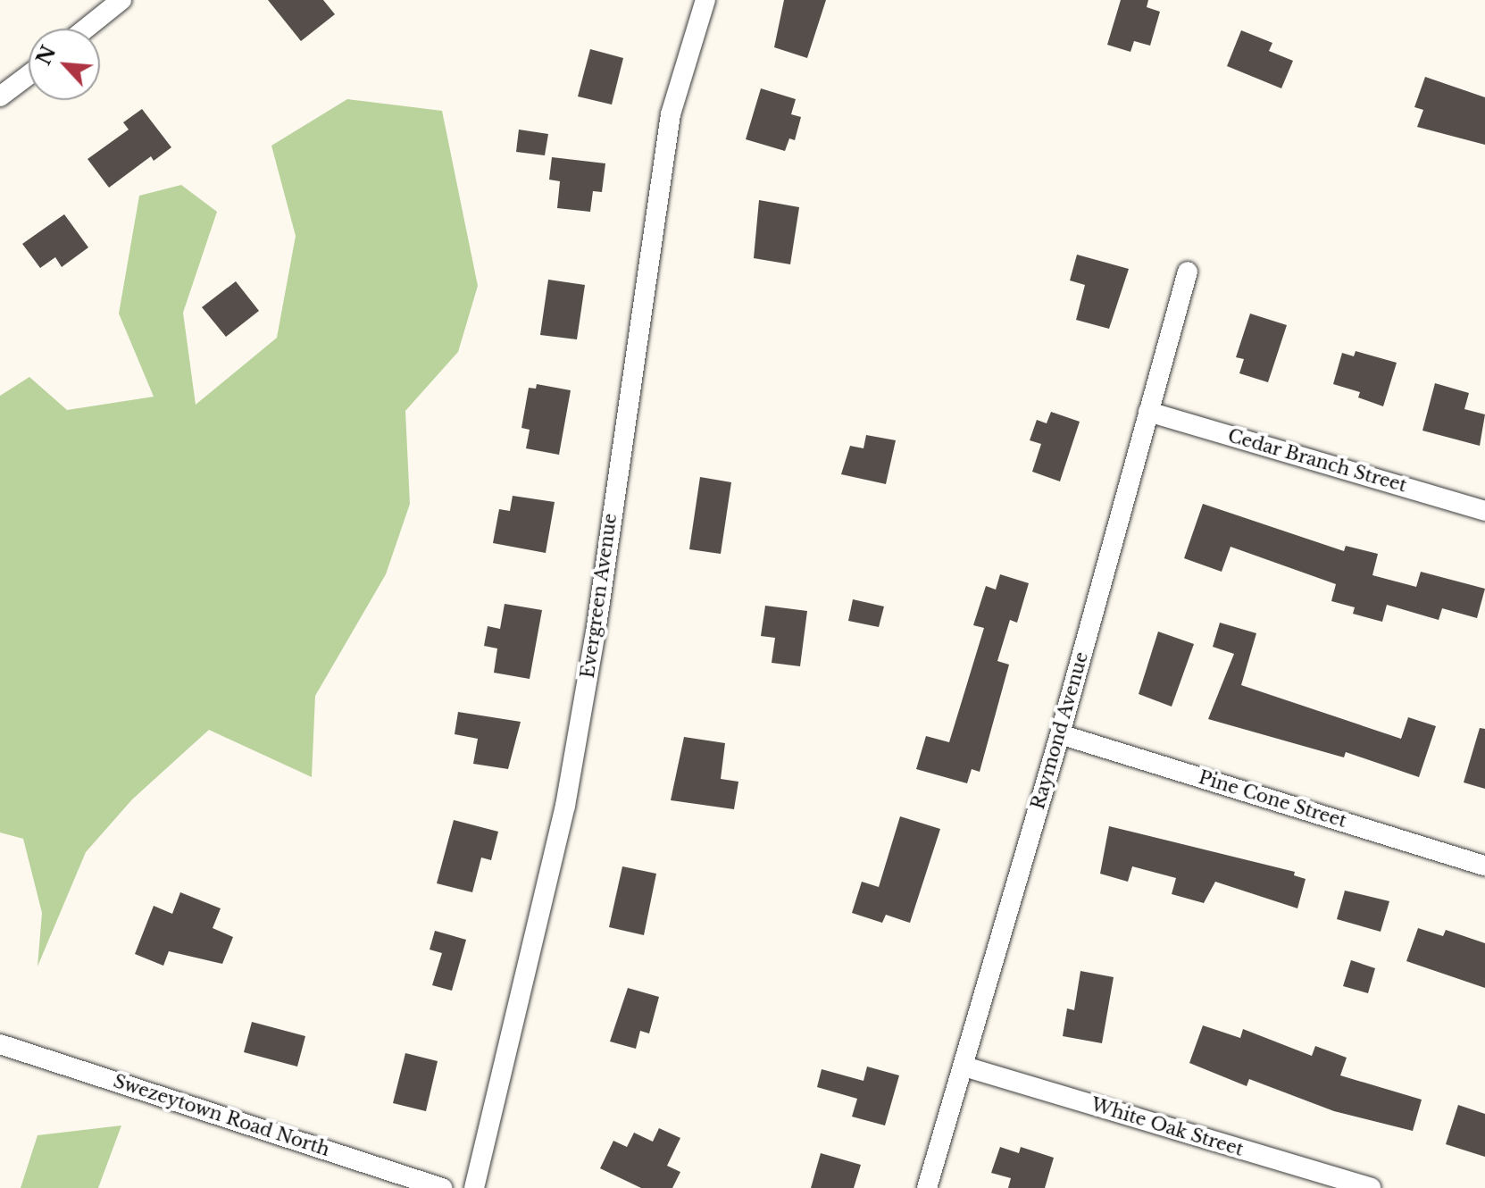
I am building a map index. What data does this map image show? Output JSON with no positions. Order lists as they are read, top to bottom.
{
  "streets": {
    "street": [
      "Cedar Branch Street",
      "Evergreen Avenue",
      "Raymond Avenue",
      "Pine Cone Street",
      "Swezeytown Road North",
      "White Oak Street"
    ]
  },
  "crossings": [
    ["Cedar Branch Street", "Raymond Avenue"],
    ["Raymond Avenue", "Pine Cone Street"],
    ["Raymond Avenue", "White Oak Street"]
  ],
  "north": "top left"
}
